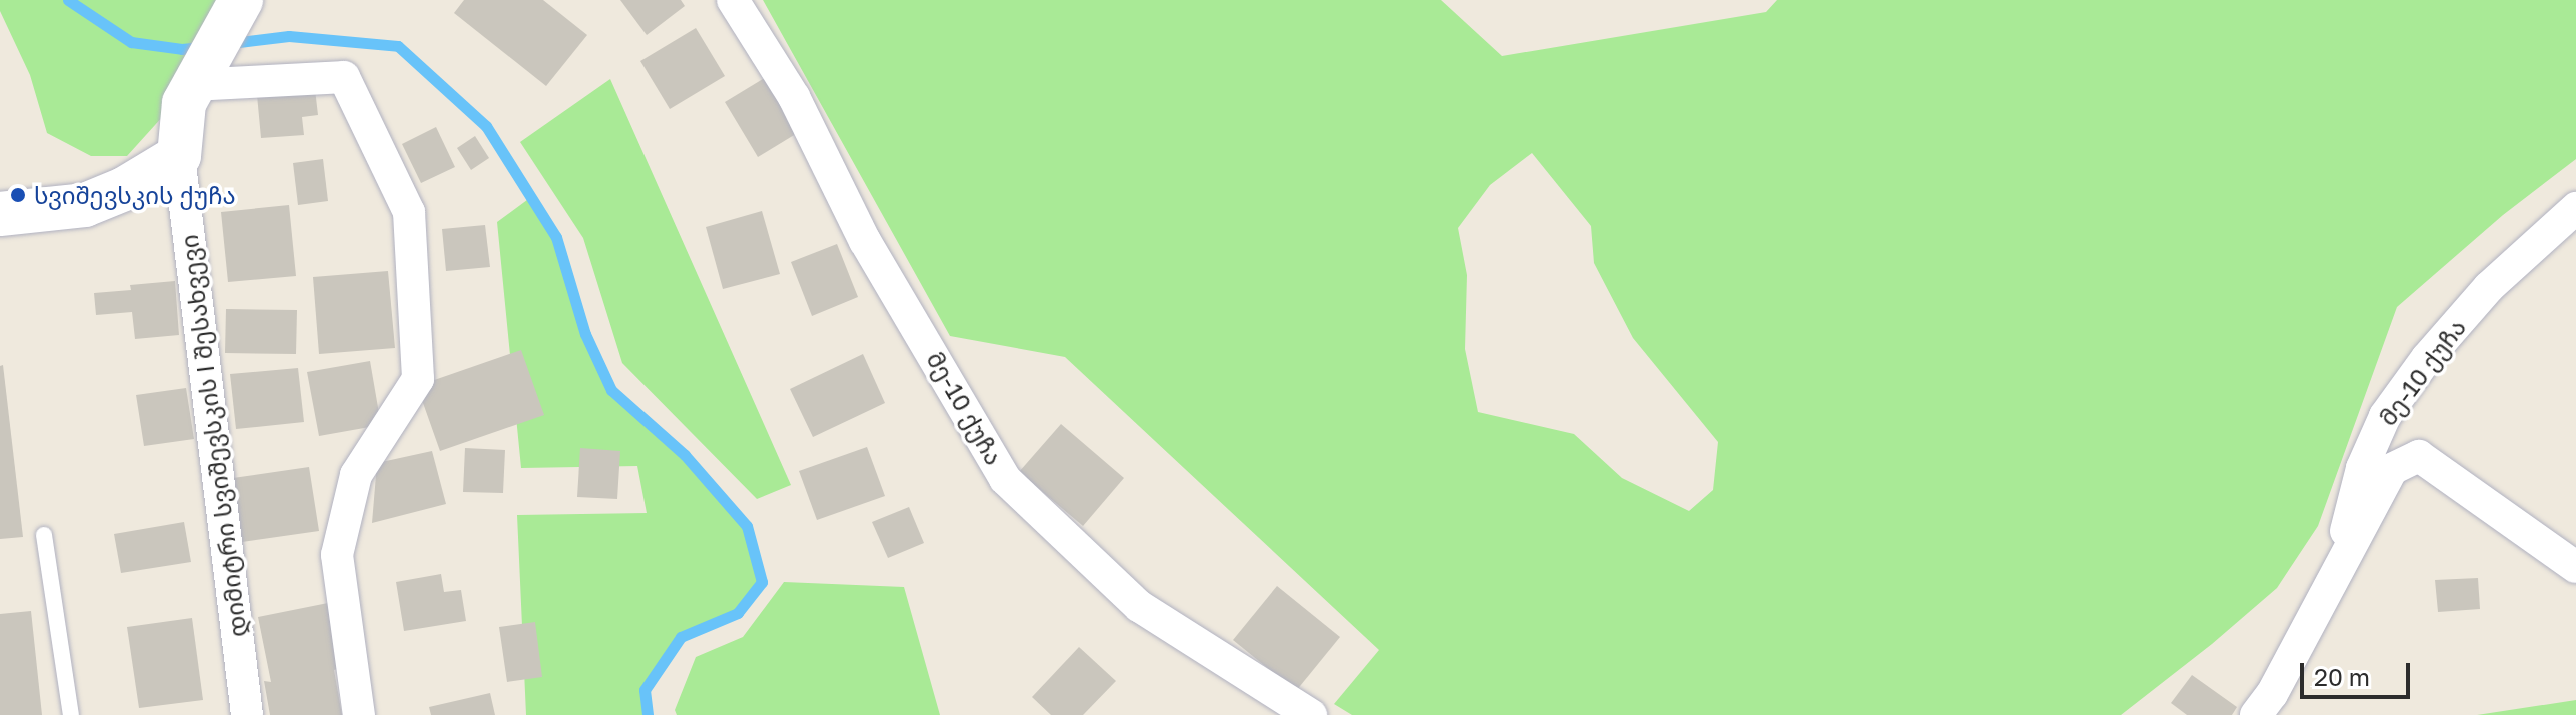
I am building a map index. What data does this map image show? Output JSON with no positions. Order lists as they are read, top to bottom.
{
  "streets": {
    "street": ["მე-10 ქუჩა", "დიმიტრი სვიშევსკის I შესახვევი"]
  },
  "places": ["სვიშევსკის ქუჩა"],
  "scale_bar": "20 m"
}
